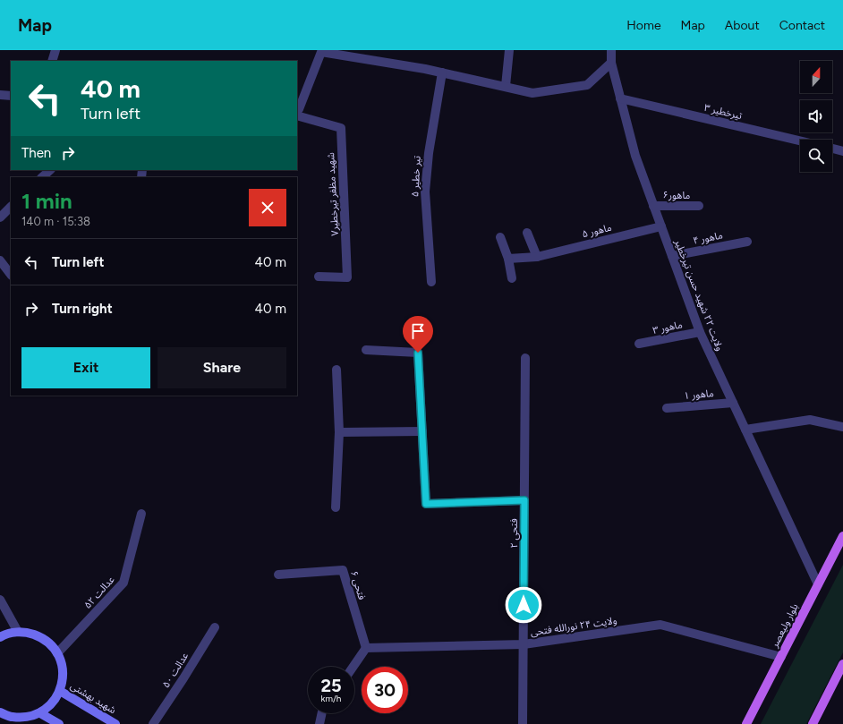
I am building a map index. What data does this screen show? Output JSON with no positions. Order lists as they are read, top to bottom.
{
  "streets": {
    "main road": ["بلوار ولیعصر", "شهید بهشتی"],
    "street": [
      "تیرخطیر ۳",
      "تیر خطیر ۵",
      "شهید مظفر تیرخطیر۷",
      "ماهور۶",
      "ماهور ۵",
      "ماهور ۴",
      "ولایت ۲۲ شهید حسن تیرخطیر",
      "ماهور ۳",
      "ماهور ۱",
      "فتحی ۲",
      "فتحی ۶",
      "عدالت ۵۲",
      "ولایت ۲۴ نورالله فتحی",
      "عدالت ۵۰"
    ]
  },
  "crossings": [
    ["تیرخطیر ۳", "ولایت ۲۲ شهید حسن تیرخطیر"],
    ["ماهور۶", "ولایت ۲۲ شهید حسن تیرخطیر"],
    ["ماهور ۵", "ولایت ۲۲ شهید حسن تیرخطیر"],
    ["ماهور ۴", "ولایت ۲۲ شهید حسن تیرخطیر"],
    ["ولایت ۲۲ شهید حسن تیرخطیر", "ماهور ۳"],
    ["ولایت ۲۲ شهید حسن تیرخطیر", "ماهور ۱"],
    ["ولایت ۲۲ شهید حسن تیرخطیر", "بلوار ولیعصر"],
    ["فتحی ۲", "ولایت ۲۴ نورالله فتحی"],
    ["فتحی ۶", "ولایت ۲۴ نورالله فتحی"],
    ["بلوار ولیعصر", "ولایت ۲۴ نورالله فتحی"]
  ],
  "north": "top",
  "page": {
    "header": "Map",
    "nav": [
      "Home",
      "Map",
      "About",
      "Contact"
    ],
    "turn": ["40 m", "Turn left"],
    "then": "Then",
    "heading": ["1 min", "140 m · 15:38"],
    "list": [
      {
        "name": "Turn left",
        "value": "40 m"
      },
      {
        "name": "Turn right",
        "value": "40 m"
      }
    ],
    "buttons": ["Exit", "Share"],
    "speed": "25 km/h",
    "limit": "30"
  }
}
